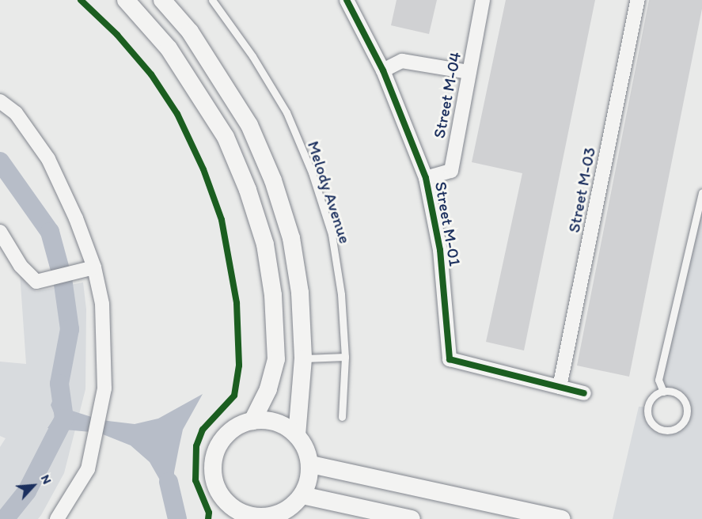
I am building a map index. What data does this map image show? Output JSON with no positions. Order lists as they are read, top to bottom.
{
  "streets": {
    "street": ["Street M-04", "Street M-03", "Street M-01"],
    "lane": ["Melody Avenue"]
  },
  "crossings": [
    ["Street M-04", "Street M-01"],
    ["Street M-03", "Street M-01"]
  ],
  "north": "top right"
}
